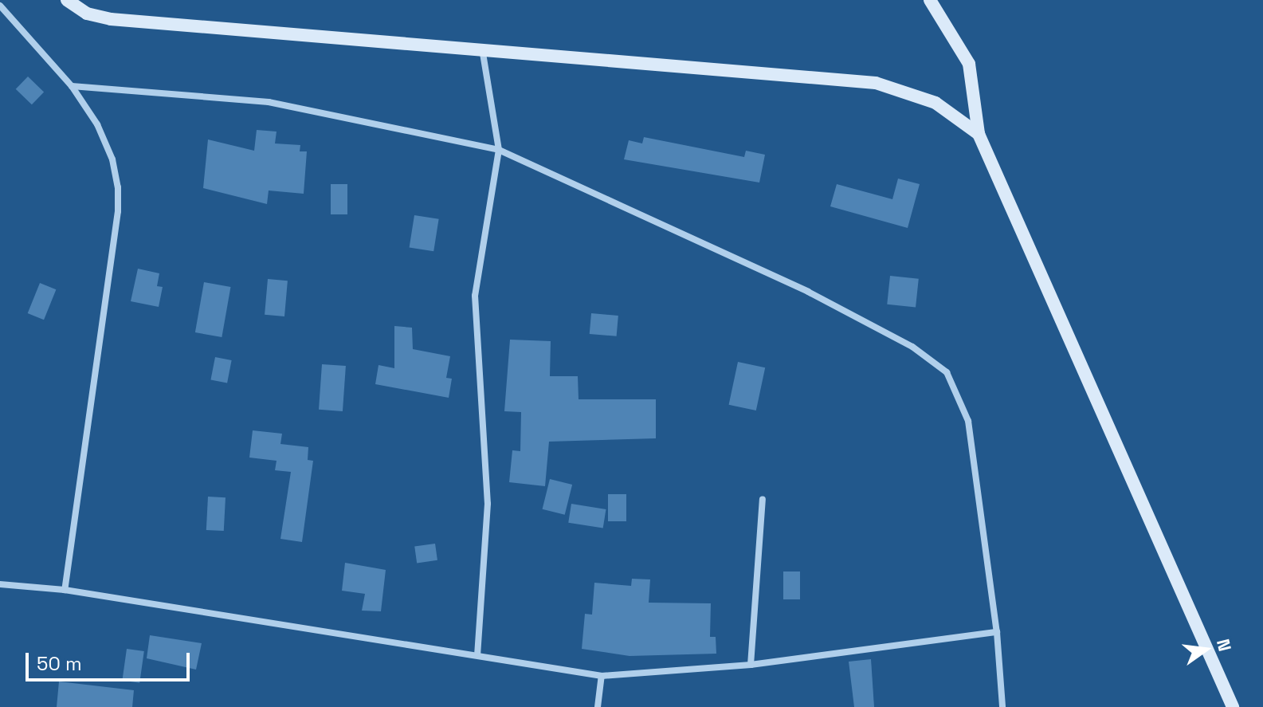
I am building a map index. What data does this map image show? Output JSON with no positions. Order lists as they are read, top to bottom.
{
  "scale_bar": "50 m",
  "north": "right"
}
